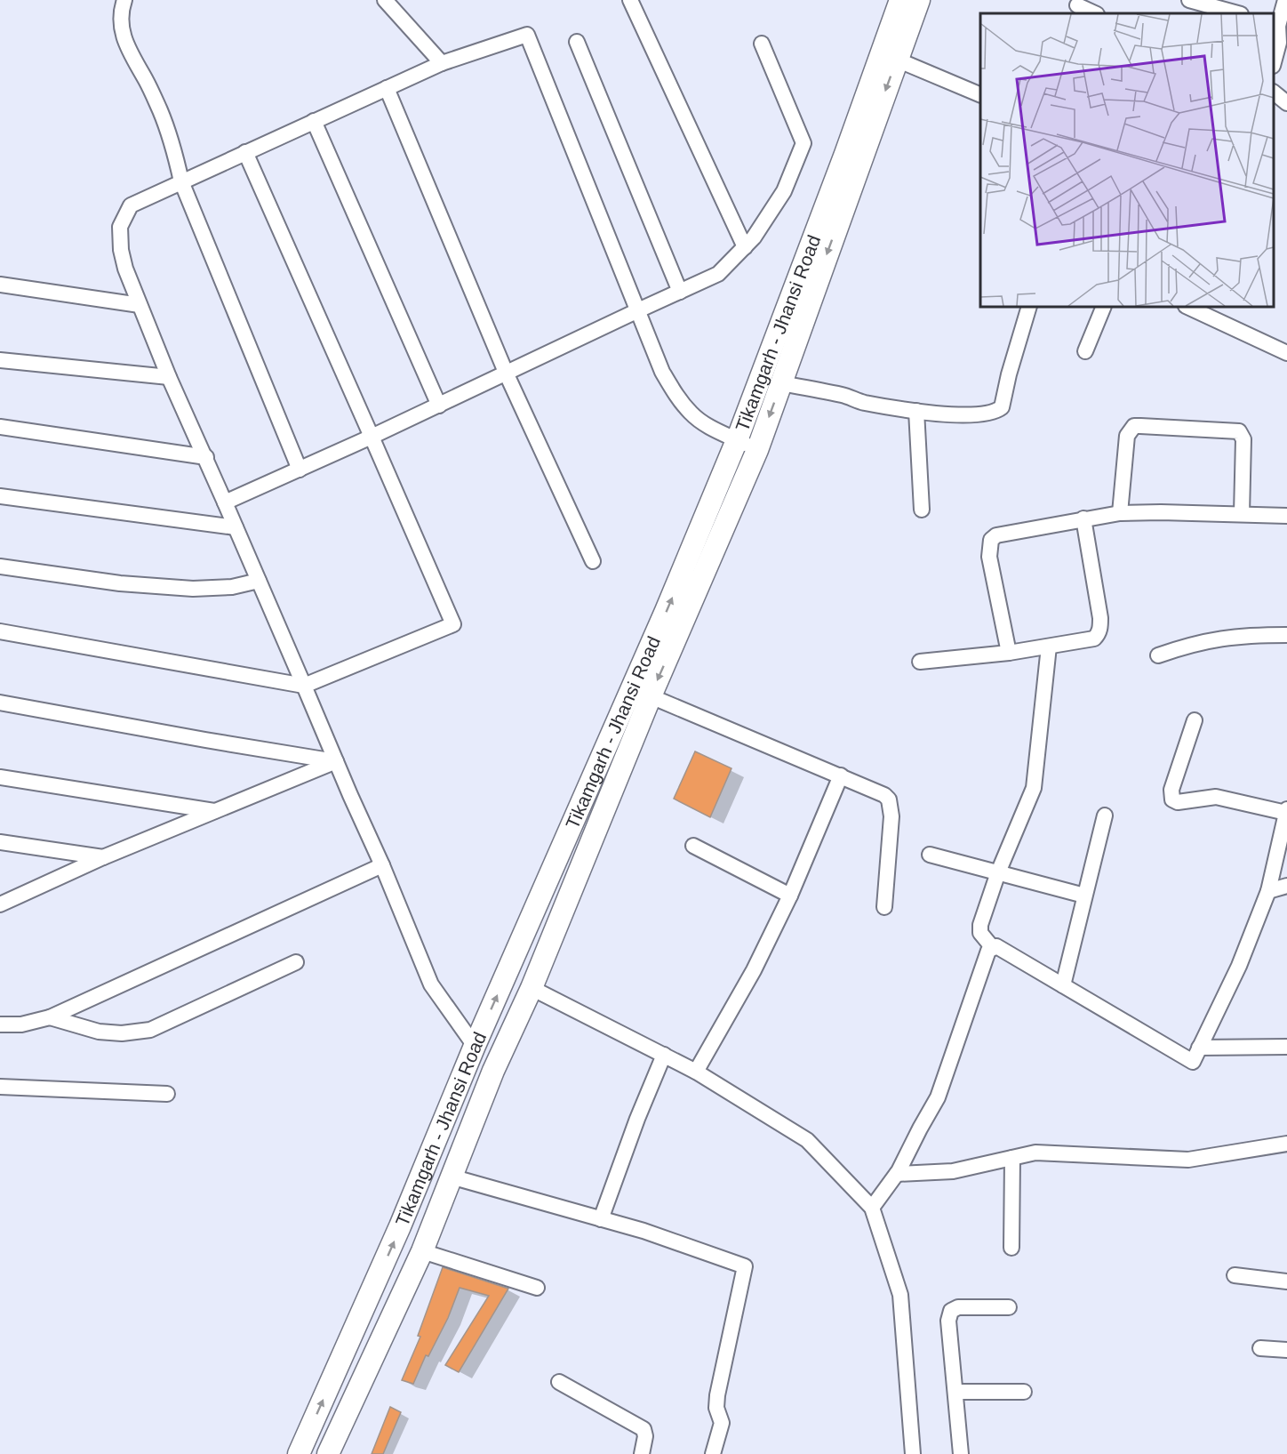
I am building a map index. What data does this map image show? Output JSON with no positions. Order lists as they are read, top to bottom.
{
  "streets": {
    "street": ["Tikamgarh - Jhansi Road"]
  }
}
